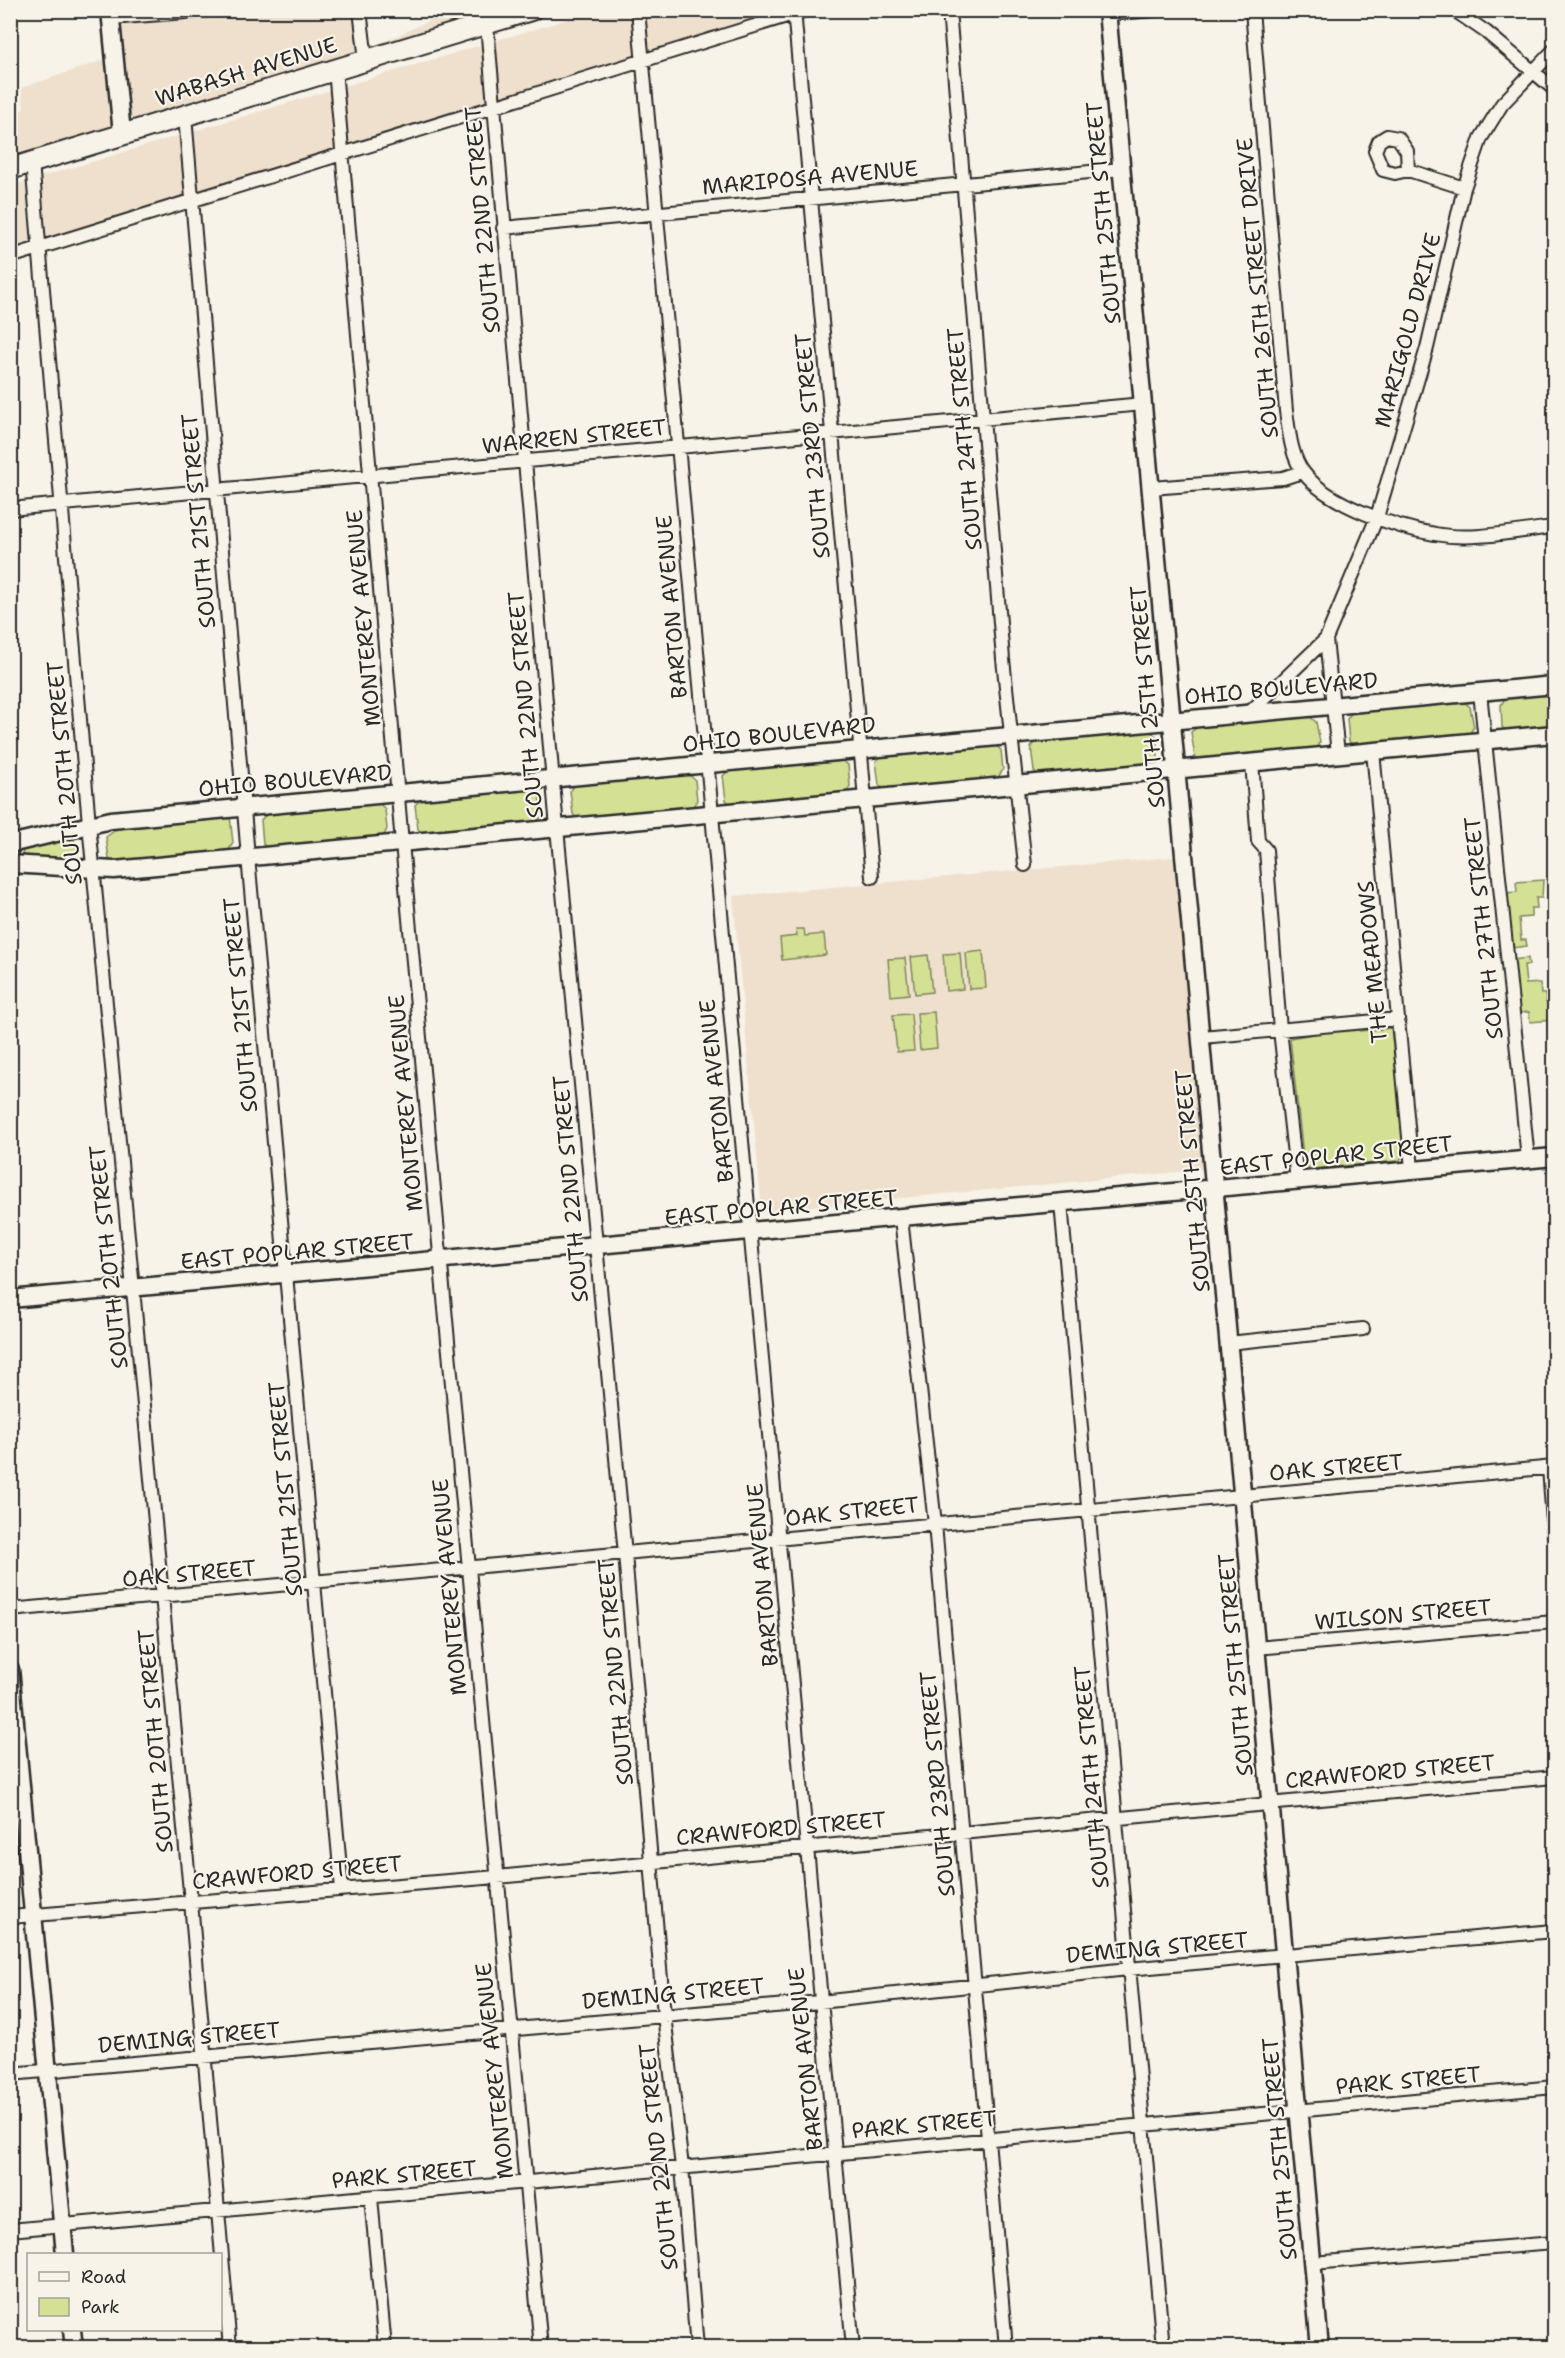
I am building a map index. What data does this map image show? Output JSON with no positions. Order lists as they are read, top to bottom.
{
  "streets": {
    "main road": [
      "WABASH AVENUE",
      "SOUTH 25TH STREET",
      "OHIO BOULEVARD",
      "EAST POPLAR STREET"
    ],
    "street": [
      "MARIPOSA AVENUE",
      "SOUTH 22ND STREET",
      "SOUTH 26TH STREET DRIVE",
      "MARIGOLD DRIVE",
      "WARREN STREET",
      "SOUTH 24TH STREET",
      "SOUTH 23RD STREET",
      "SOUTH 21ST STREET",
      "BARTON AVENUE",
      "MONTEREY AVENUE",
      "SOUTH 20TH STREET",
      "SOUTH 27TH STREET",
      "THE MEADOWS",
      "OAK STREET",
      "WILSON STREET",
      "CRAWFORD STREET",
      "DEMING STREET",
      "PARK STREET"
    ]
  },
  "crossings": [
    ["WABASH AVENUE", "SOUTH 22ND STREET"],
    ["WABASH AVENUE", "SOUTH 21ST STREET"],
    ["WABASH AVENUE", "MONTEREY AVENUE"],
    ["WABASH AVENUE", "SOUTH 20TH STREET"],
    ["MARIPOSA AVENUE", "SOUTH 25TH STREET"],
    ["MARIPOSA AVENUE", "SOUTH 22ND STREET"],
    ["MARIPOSA AVENUE", "SOUTH 24TH STREET"],
    ["MARIPOSA AVENUE", "SOUTH 23RD STREET"],
    ["MARIPOSA AVENUE", "BARTON AVENUE"],
    ["SOUTH 25TH STREET", "WARREN STREET"],
    ["SOUTH 25TH STREET", "OHIO BOULEVARD"],
    ["SOUTH 25TH STREET", "EAST POPLAR STREET"],
    ["SOUTH 25TH STREET", "OAK STREET"],
    ["SOUTH 25TH STREET", "WILSON STREET"],
    ["SOUTH 25TH STREET", "CRAWFORD STREET"],
    ["SOUTH 25TH STREET", "DEMING STREET"],
    ["SOUTH 25TH STREET", "PARK STREET"],
    ["SOUTH 22ND STREET", "WARREN STREET"],
    ["SOUTH 22ND STREET", "OHIO BOULEVARD"],
    ["SOUTH 22ND STREET", "EAST POPLAR STREET"],
    ["SOUTH 22ND STREET", "OAK STREET"],
    ["SOUTH 22ND STREET", "CRAWFORD STREET"],
    ["SOUTH 22ND STREET", "DEMING STREET"],
    ["SOUTH 22ND STREET", "PARK STREET"],
    ["SOUTH 26TH STREET DRIVE", "MARIGOLD DRIVE"],
    ["MARIGOLD DRIVE", "OHIO BOULEVARD"],
    ["WARREN STREET", "SOUTH 24TH STREET"],
    ["WARREN STREET", "SOUTH 23RD STREET"],
    ["WARREN STREET", "SOUTH 21ST STREET"],
    ["WARREN STREET", "BARTON AVENUE"],
    ["WARREN STREET", "MONTEREY AVENUE"],
    ["WARREN STREET", "SOUTH 20TH STREET"],
    ["SOUTH 24TH STREET", "OHIO BOULEVARD"],
    ["SOUTH 24TH STREET", "EAST POPLAR STREET"],
    ["SOUTH 24TH STREET", "OAK STREET"],
    ["SOUTH 24TH STREET", "CRAWFORD STREET"],
    ["SOUTH 24TH STREET", "DEMING STREET"],
    ["SOUTH 24TH STREET", "PARK STREET"],
    ["SOUTH 23RD STREET", "OHIO BOULEVARD"],
    ["SOUTH 23RD STREET", "EAST POPLAR STREET"],
    ["SOUTH 23RD STREET", "OAK STREET"],
    ["SOUTH 23RD STREET", "CRAWFORD STREET"],
    ["SOUTH 23RD STREET", "DEMING STREET"],
    ["SOUTH 23RD STREET", "PARK STREET"],
    ["SOUTH 21ST STREET", "OHIO BOULEVARD"],
    ["SOUTH 21ST STREET", "EAST POPLAR STREET"],
    ["SOUTH 21ST STREET", "OAK STREET"],
    ["SOUTH 21ST STREET", "CRAWFORD STREET"],
    ["BARTON AVENUE", "OHIO BOULEVARD"],
    ["BARTON AVENUE", "EAST POPLAR STREET"],
    ["BARTON AVENUE", "OAK STREET"],
    ["BARTON AVENUE", "CRAWFORD STREET"],
    ["BARTON AVENUE", "DEMING STREET"],
    ["BARTON AVENUE", "PARK STREET"],
    ["MONTEREY AVENUE", "OHIO BOULEVARD"],
    ["MONTEREY AVENUE", "EAST POPLAR STREET"],
    ["MONTEREY AVENUE", "OAK STREET"],
    ["MONTEREY AVENUE", "CRAWFORD STREET"],
    ["MONTEREY AVENUE", "DEMING STREET"],
    ["MONTEREY AVENUE", "PARK STREET"],
    ["OHIO BOULEVARD", "SOUTH 20TH STREET"],
    ["OHIO BOULEVARD", "SOUTH 27TH STREET"],
    ["SOUTH 20TH STREET", "EAST POPLAR STREET"],
    ["SOUTH 20TH STREET", "OAK STREET"],
    ["SOUTH 20TH STREET", "CRAWFORD STREET"],
    ["SOUTH 20TH STREET", "DEMING STREET"],
    ["SOUTH 20TH STREET", "PARK STREET"],
    ["SOUTH 27TH STREET", "EAST POPLAR STREET"],
    ["THE MEADOWS", "EAST POPLAR STREET"]
  ],
  "legend": ["Road", "Park"]
}
